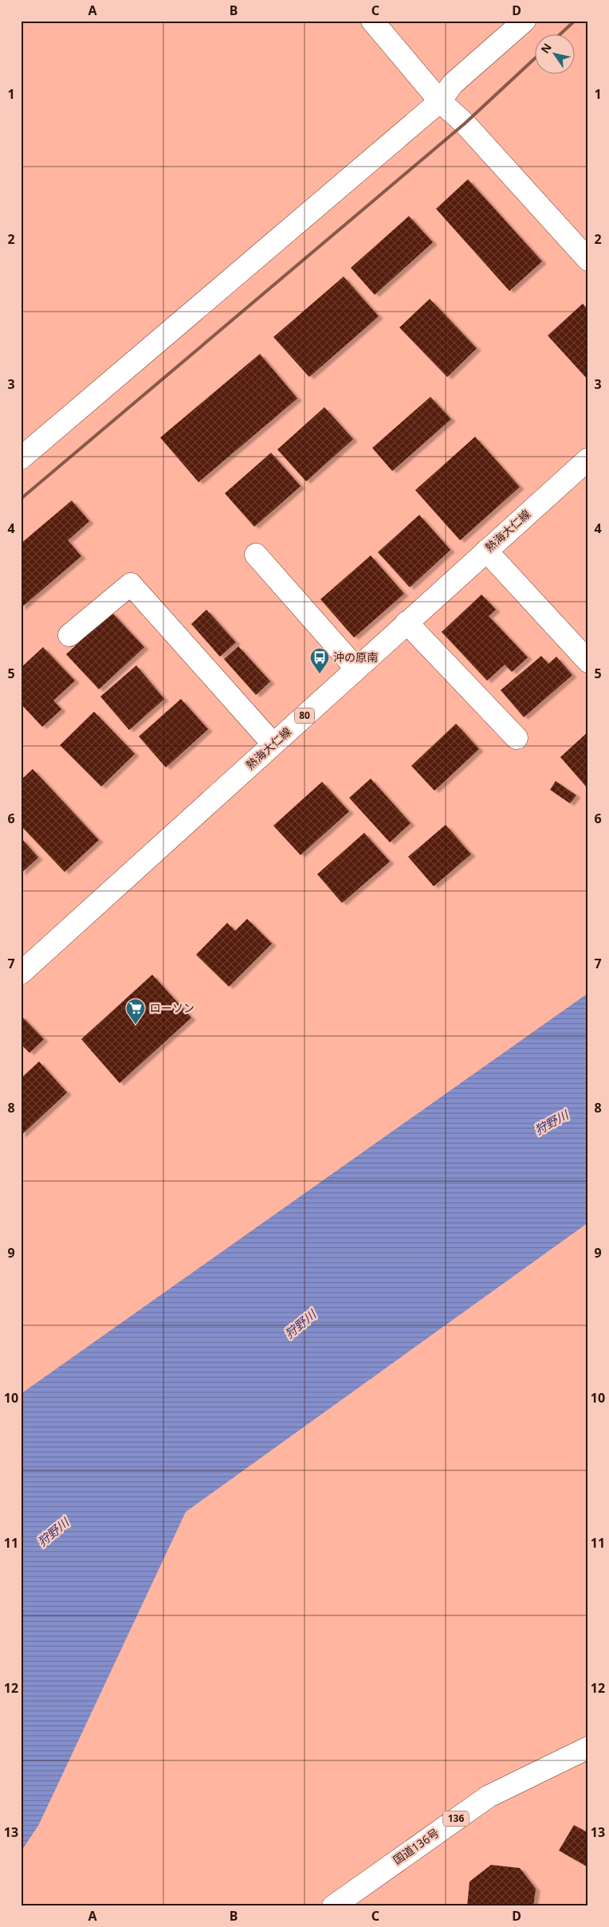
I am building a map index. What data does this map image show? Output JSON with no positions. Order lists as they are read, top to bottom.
{
  "streets": {
    "main road": [
      "熱海大仁線",
      "80",
      "136",
      "国道136号"
    ]
  },
  "water": ["狩野川"],
  "places": {
    "bus stop": ["沖の原南"],
    "supermarket": ["ローソン"]
  },
  "north": "top left",
  "grid": {
    "columns": [
      "A",
      "B",
      "C",
      "D"
    ],
    "rows": [
      "1",
      "2",
      "3",
      "4",
      "5",
      "6",
      "7",
      "8",
      "9",
      "10",
      "11",
      "12",
      "13"
    ]
  }
}
